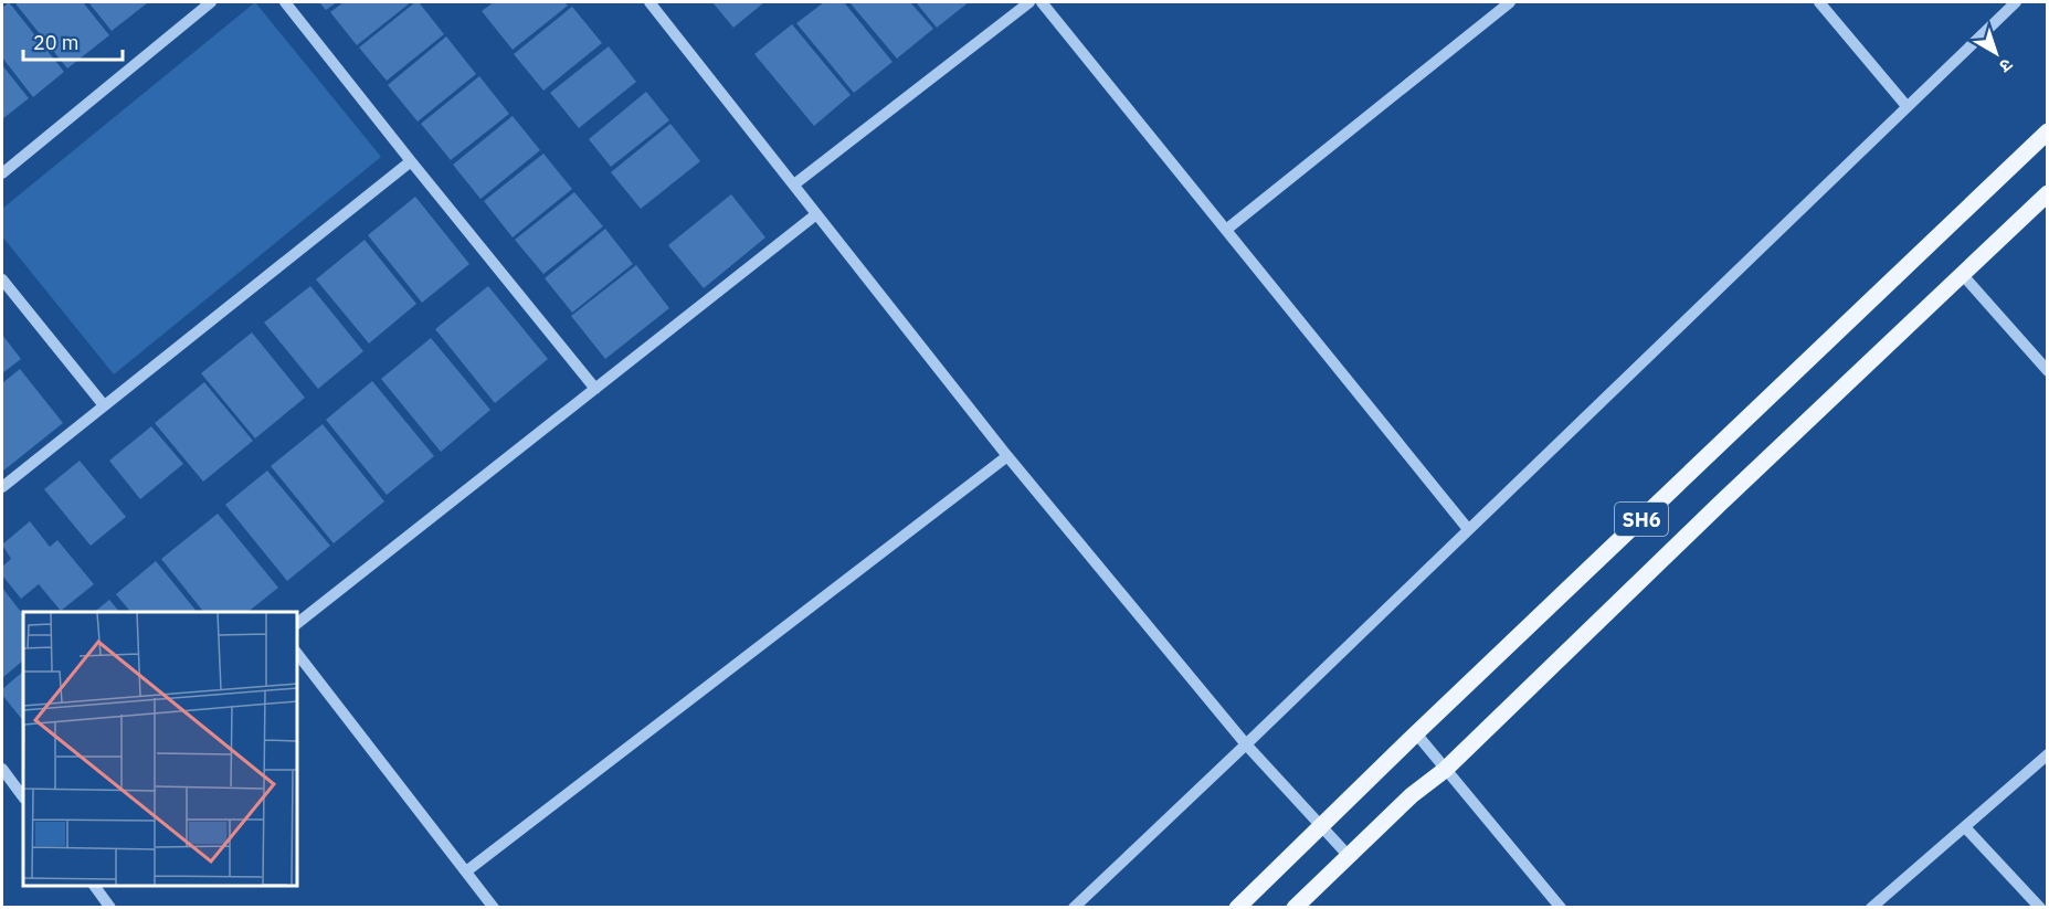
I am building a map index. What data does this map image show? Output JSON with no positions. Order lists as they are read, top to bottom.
{
  "streets": {
    "main road": ["SH6"]
  },
  "scale_bar": "20 m",
  "north": "bottom right"
}
